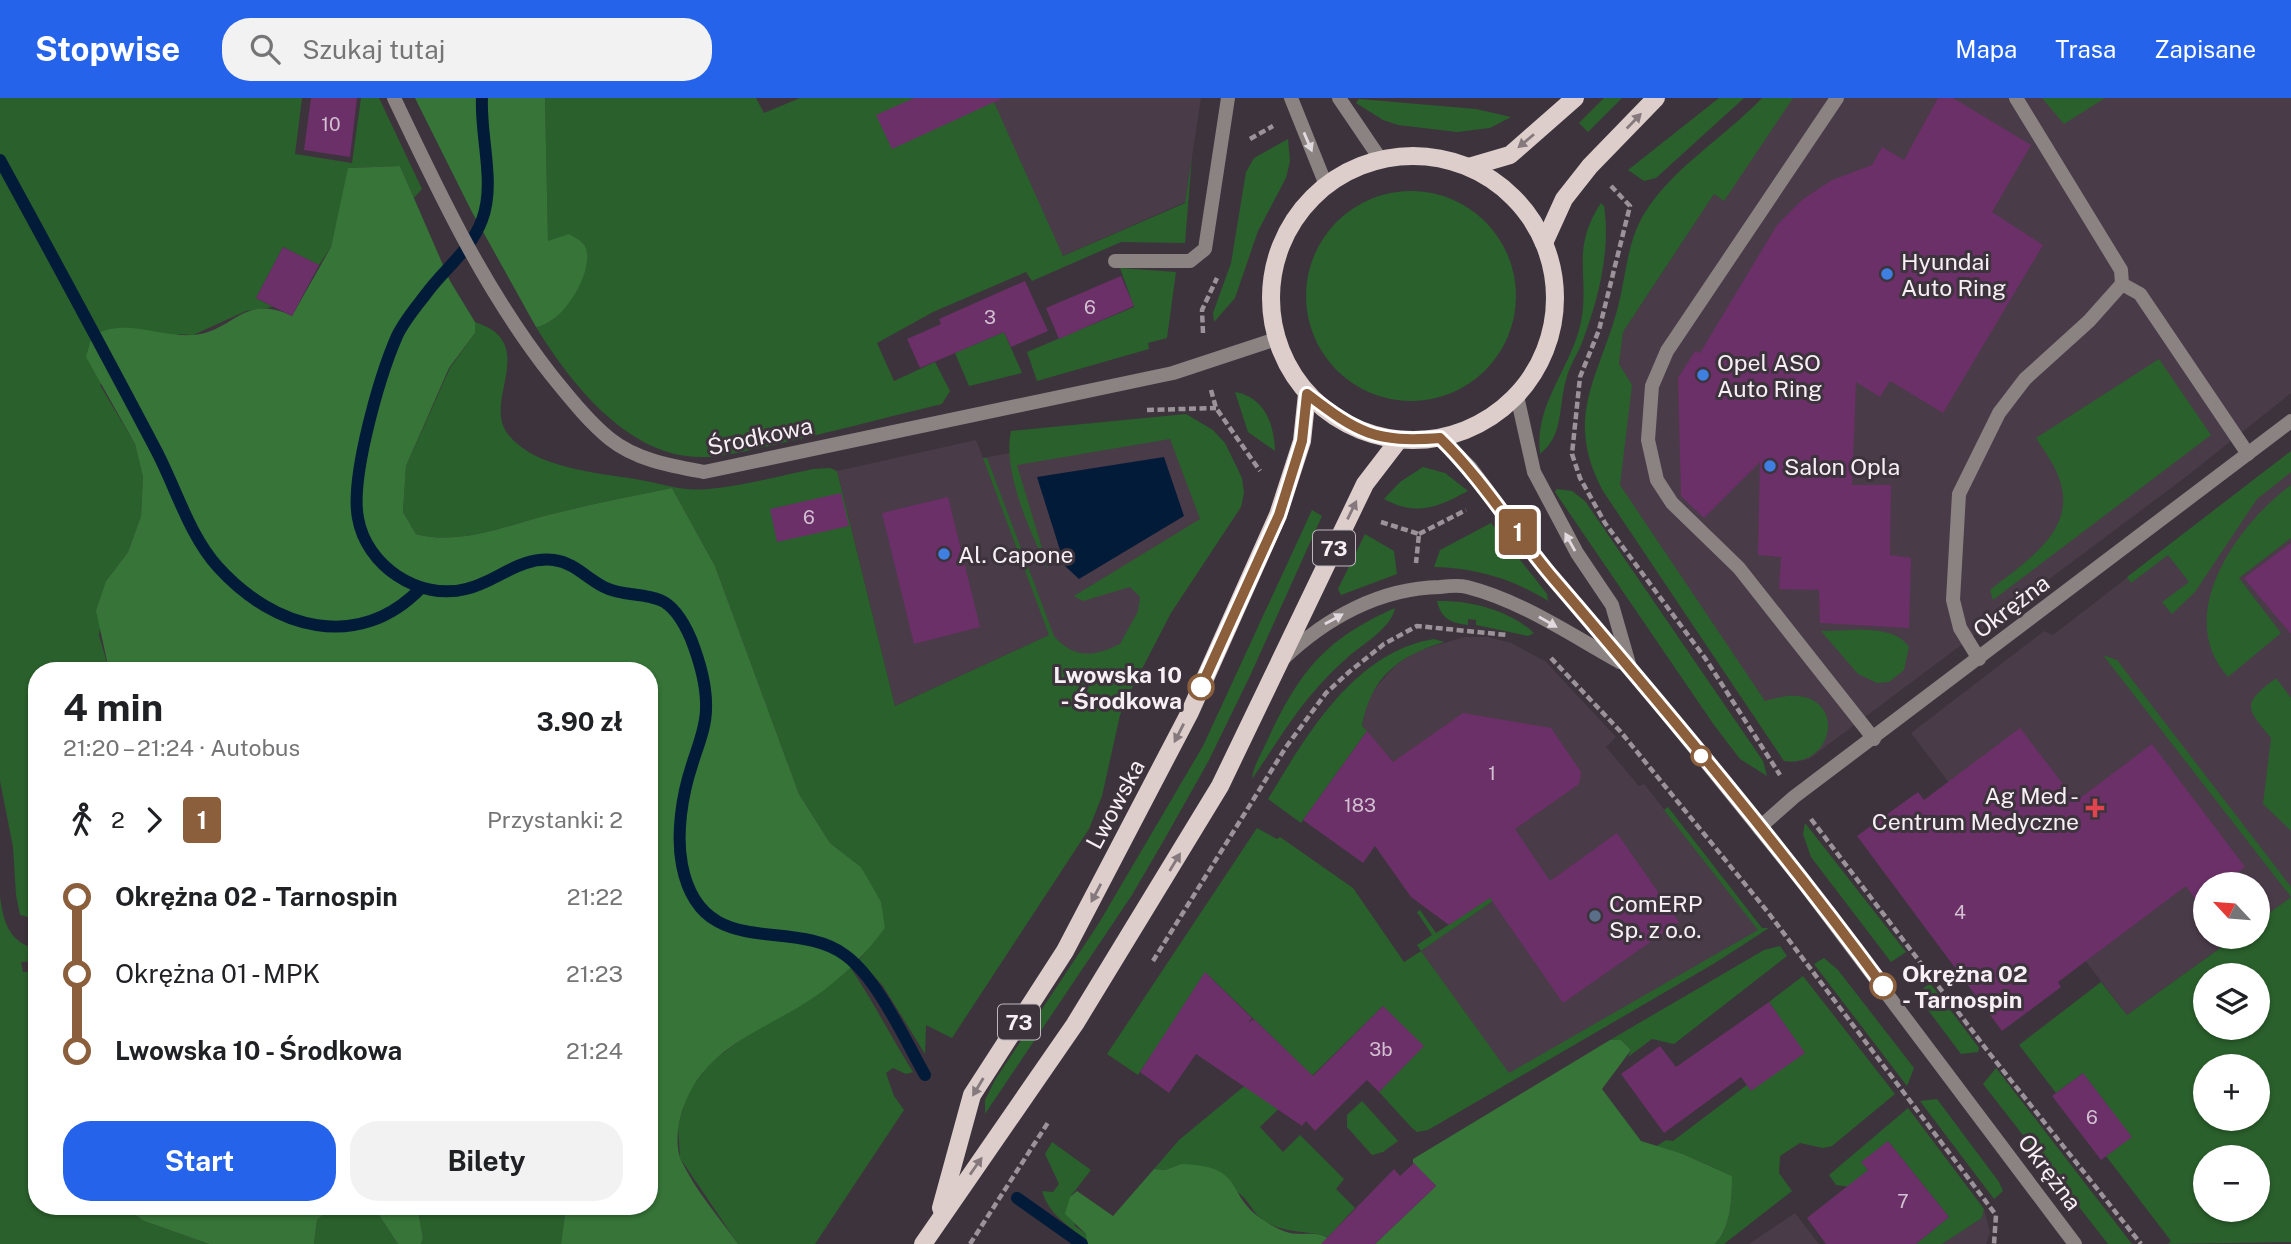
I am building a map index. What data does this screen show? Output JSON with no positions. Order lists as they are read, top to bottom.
{
  "streets": {
    "main road": ["73", "Lwowska"],
    "street": ["Środkowa", "Okrężna"]
  },
  "places": {
    "other": [
      "Hyundai Auto Ring",
      "Opel ASO Auto Ring",
      "Salon Opla",
      "Al. Capone",
      "Lwowska 10 - Środkowa",
      "ComERP Sp. z o.o.",
      "Okrężna 02 - Tarnospin"
    ],
    "health": ["Ag Med - Centrum Medyczne"]
  },
  "lines": ["bus line 1"],
  "house_numbers": [
    "10",
    "6",
    "3",
    "6",
    "1",
    "183",
    "4",
    "3b",
    "6",
    "7"
  ],
  "north": "top left",
  "page": {
    "header": "Stopwise",
    "search": "Szukaj tutaj",
    "nav": ["Mapa", "Trasa", "Zapisane"],
    "on_map": "1",
    "heading": ["4 min", "21:20 – 21:24 · Autobus", "3.90 zł"],
    "legs": ["2", "1", "Przystanki: 2"],
    "list": [
      {
        "name": "Okrężna 02 - Tarnospin",
        "value": "21:22"
      },
      {
        "name": "Okrężna 01 - MPK",
        "value": "21:23"
      },
      {
        "name": "Lwowska 10 - Środkowa",
        "value": "21:24"
      }
    ],
    "map_buttons": ["+", "−"],
    "buttons": ["Start", "Bilety"]
  }
}
